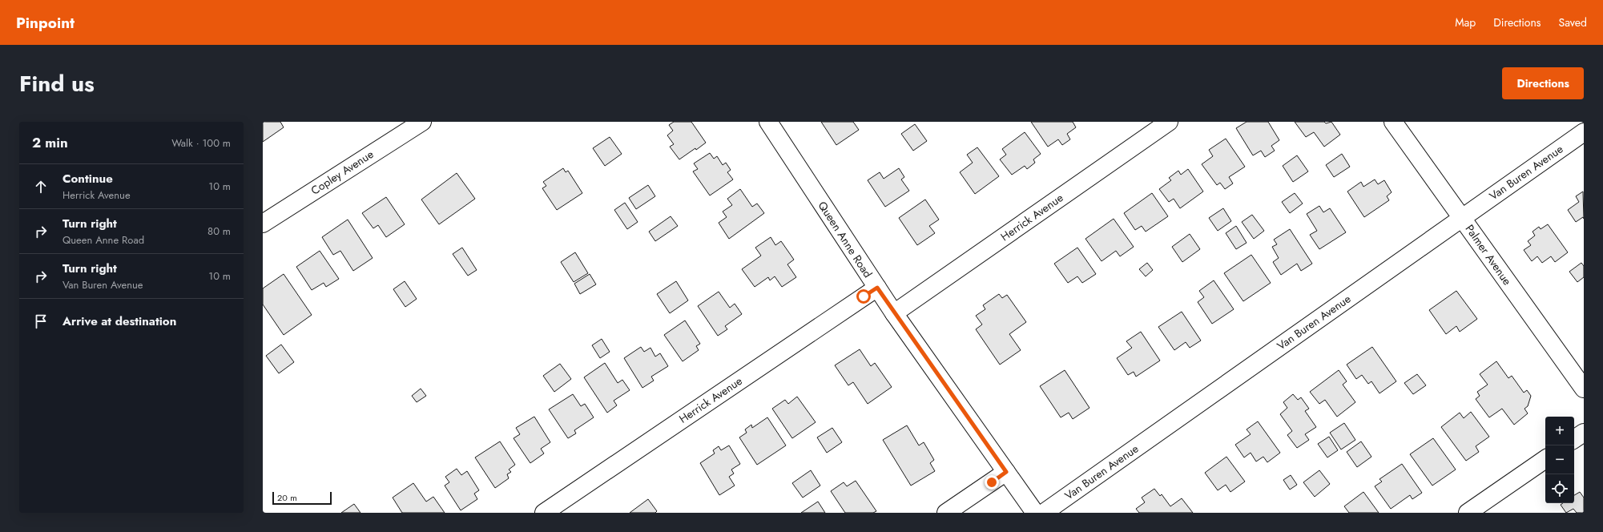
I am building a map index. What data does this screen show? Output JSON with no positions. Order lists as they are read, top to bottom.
{
  "streets": {
    "street": [
      "Copley Avenue",
      "Van Buren Avenue",
      "Herrick Avenue",
      "Queen Anne Road",
      "Palmer Avenue"
    ]
  },
  "crossings": [
    ["Van Buren Avenue", "Palmer Avenue"],
    ["Herrick Avenue", "Queen Anne Road"]
  ],
  "scale_bar": "20 m",
  "page": {
    "header": "Pinpoint",
    "nav": ["Map", "Directions", "Saved"],
    "title": "Find us",
    "buttons": "Directions",
    "heading": ["2 min", "Walk · 100 m"],
    "list": [
      ["Continue", "Herrick Avenue", "10 m"],
      ["Turn right", "Queen Anne Road", "80 m"],
      ["Turn right", "Van Buren Avenue", "10 m"],
      "Arrive at destination"
    ],
    "map_buttons": ["+", "−"],
    "scale": "20 m"
  }
}
